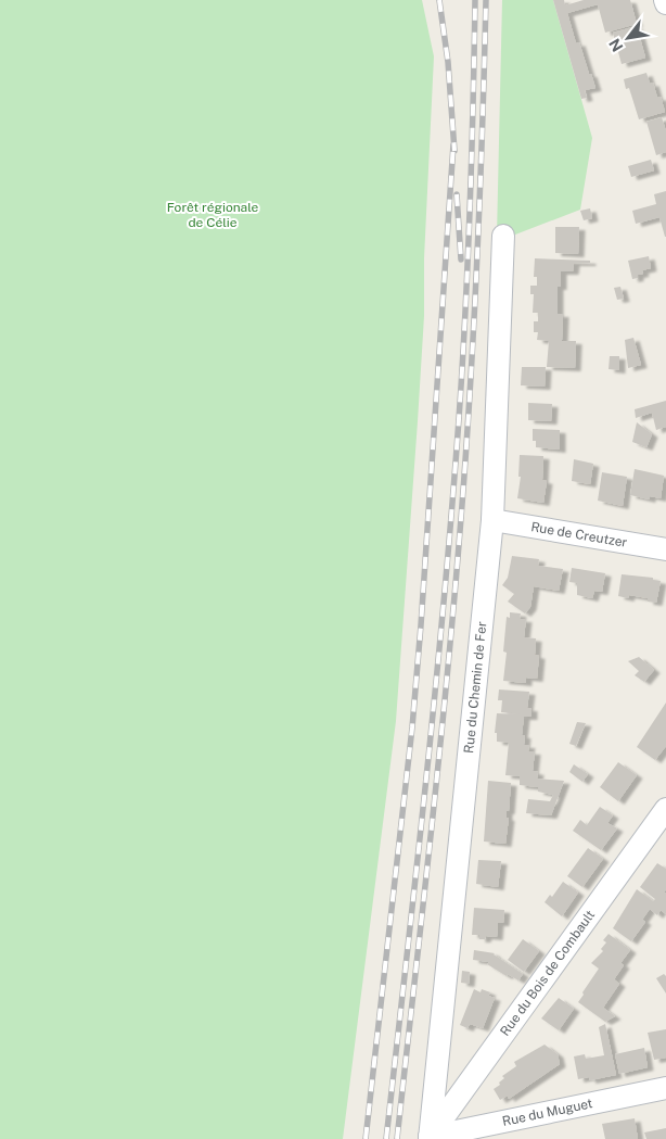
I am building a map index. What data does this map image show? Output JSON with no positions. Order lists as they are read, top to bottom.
{
  "streets": {
    "street": [
      "Rue de Creutzer",
      "Rue du Chemin de Fer",
      "Rue du Bois de Combault",
      "Rue du Muguet"
    ]
  },
  "crossings": [
    ["Rue de Creutzer", "Rue du Chemin de Fer"],
    ["Rue du Chemin de Fer", "Rue du Bois de Combault"],
    ["Rue du Chemin de Fer", "Rue du Muguet"],
    ["Rue du Bois de Combault", "Rue du Muguet"]
  ],
  "parks": ["Forêt régionale de Célie"],
  "north": "bottom left"
}
